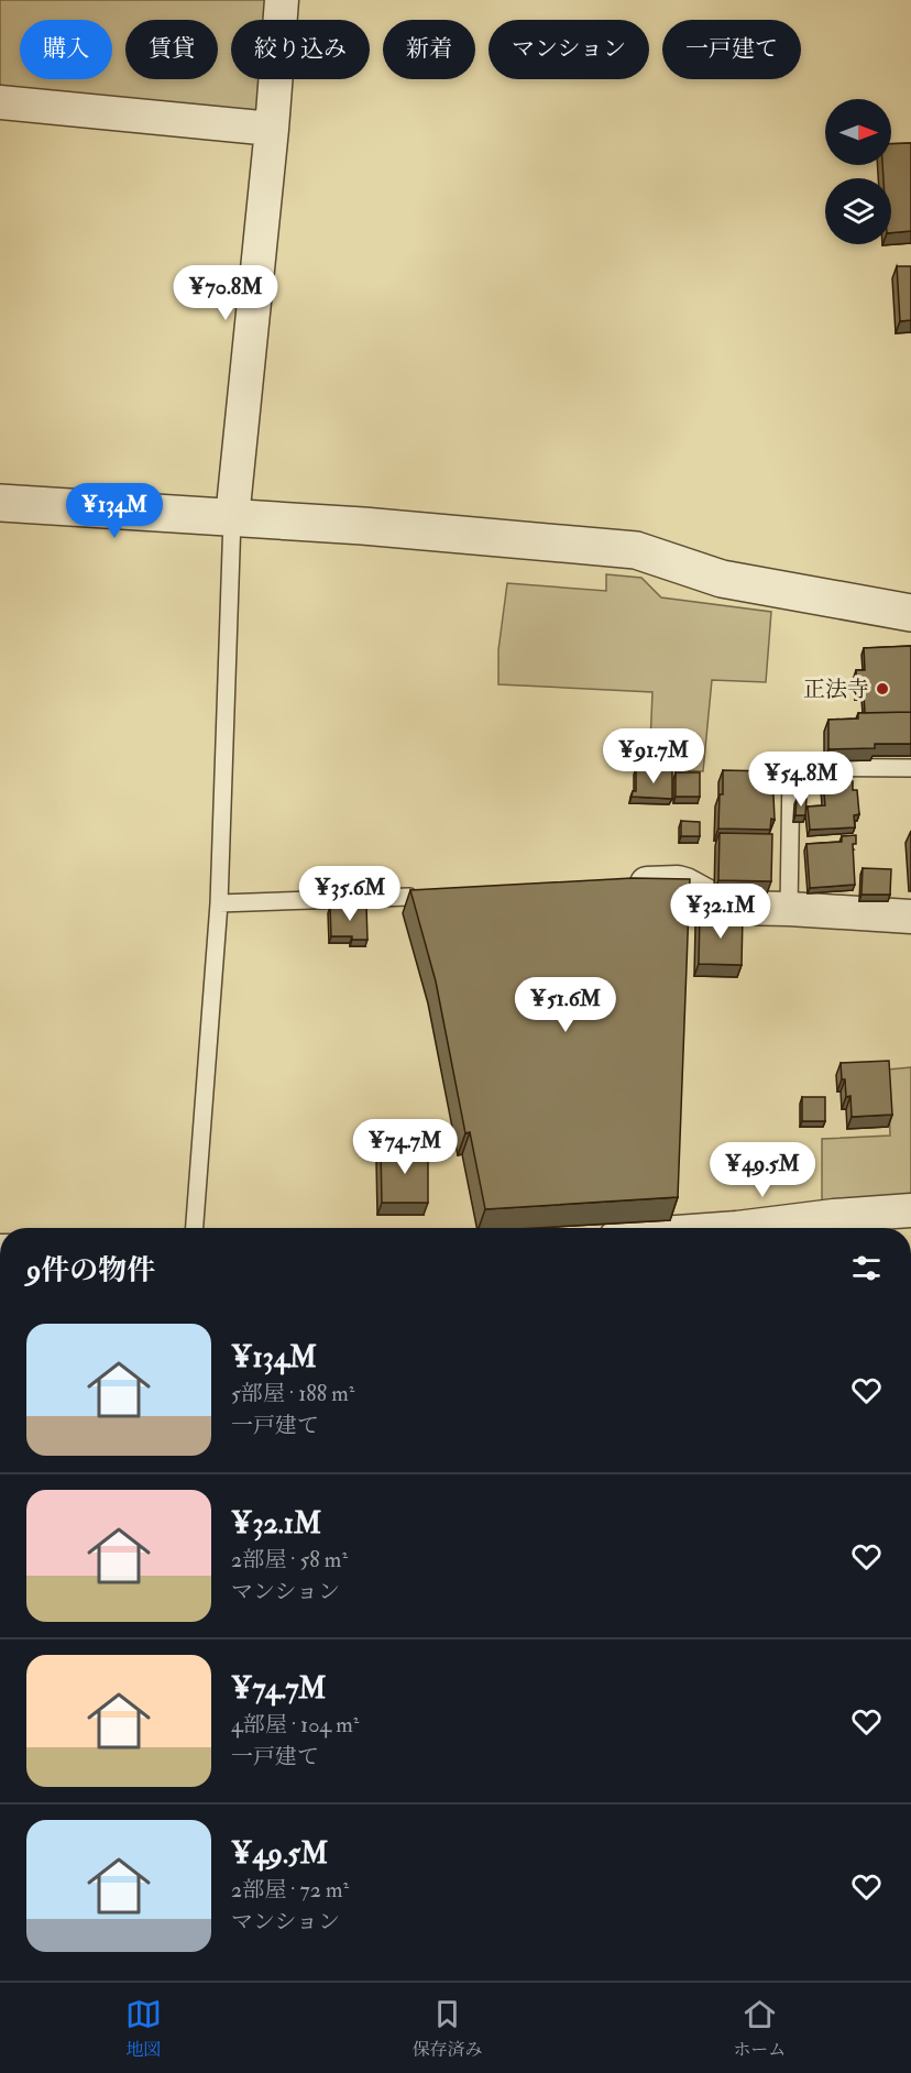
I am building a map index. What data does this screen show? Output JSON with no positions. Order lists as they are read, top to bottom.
{
  "places": ["正法寺"],
  "north": "right",
  "page": {
    "chip": [
      "購入",
      "賃貸",
      "絞り込み",
      "新着",
      "マンション",
      "一戸建て"
    ],
    "price": [
      "¥70.8M",
      "¥134M",
      "¥91.7M",
      "¥54.8M",
      "¥35.6M",
      "¥32.1M",
      "¥51.6M",
      "¥74.7M",
      "¥49.5M"
    ],
    "heading": "9件の物件",
    "list": [
      {
        "name": "¥134M",
        "note": "5部屋 · 188 m² · 一戸建て"
      },
      {
        "name": "¥32.1M",
        "note": "2部屋 · 58 m² · マンション"
      },
      {
        "name": "¥74.7M",
        "note": "4部屋 · 104 m² · 一戸建て"
      },
      {
        "name": "¥49.5M",
        "note": "2部屋 · 72 m² · マンション"
      }
    ],
    "tabs": ["地図", "保存済み", "ホーム"]
  }
}
